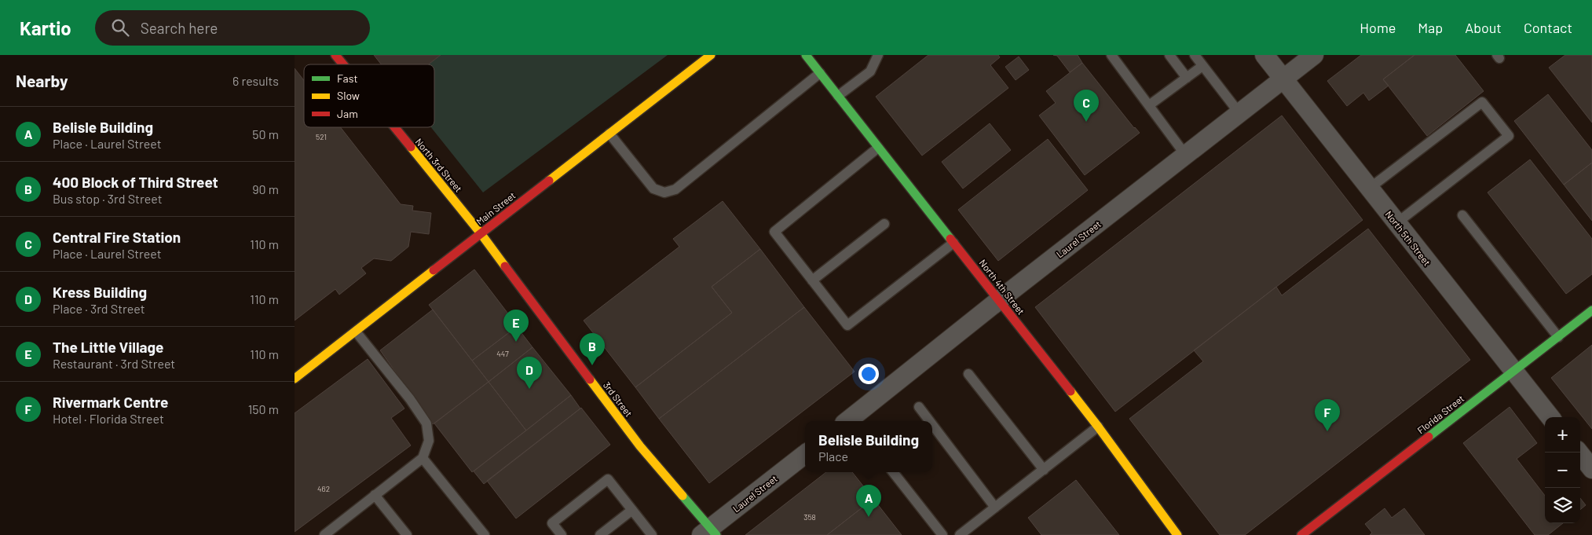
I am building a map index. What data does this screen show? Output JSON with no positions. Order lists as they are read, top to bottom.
{
  "streets": {
    "street": [
      "North 3rd Street",
      "Main Street",
      "North 5th Street",
      "Laurel Street",
      "North 4th Street",
      "3rd Street",
      "Florida Street"
    ]
  },
  "crossings": [
    ["North 3rd Street", "Main Street"],
    ["North 3rd Street", "3rd Street"],
    ["Main Street", "3rd Street"],
    ["North 5th Street", "Laurel Street"],
    ["North 5th Street", "Florida Street"],
    ["Laurel Street", "North 4th Street"],
    ["Laurel Street", "3rd Street"]
  ],
  "house_numbers": [
    "521",
    "447",
    "462",
    "358"
  ],
  "legend": ["Fast", "Slow", "Jam"],
  "page": {
    "header": "Kartio",
    "search": "Search here",
    "nav": [
      "Home",
      "Map",
      "About",
      "Contact"
    ],
    "heading": ["Nearby", "6 results"],
    "pins": [
      "C",
      "E",
      "B",
      "D",
      "F",
      "A"
    ],
    "list": [
      {
        "mark": "A",
        "name": "Belisle Building",
        "note": "Place · Laurel Street",
        "value": "50 m"
      },
      {
        "mark": "B",
        "name": "400 Block of Third Street",
        "note": "Bus stop · 3rd Street",
        "value": "90 m"
      },
      {
        "mark": "C",
        "name": "Central Fire Station",
        "note": "Place · Laurel Street",
        "value": "110 m"
      },
      {
        "mark": "D",
        "name": "Kress Building",
        "note": "Place · 3rd Street",
        "value": "110 m"
      },
      {
        "mark": "E",
        "name": "The Little Village",
        "note": "Restaurant · 3rd Street",
        "value": "110 m"
      },
      {
        "mark": "F",
        "name": "Rivermark Centre",
        "note": "Hotel · Florida Street",
        "value": "150 m"
      }
    ],
    "map_buttons": ["+", "−"],
    "popup": ["Belisle Building", "Place"]
  }
}
